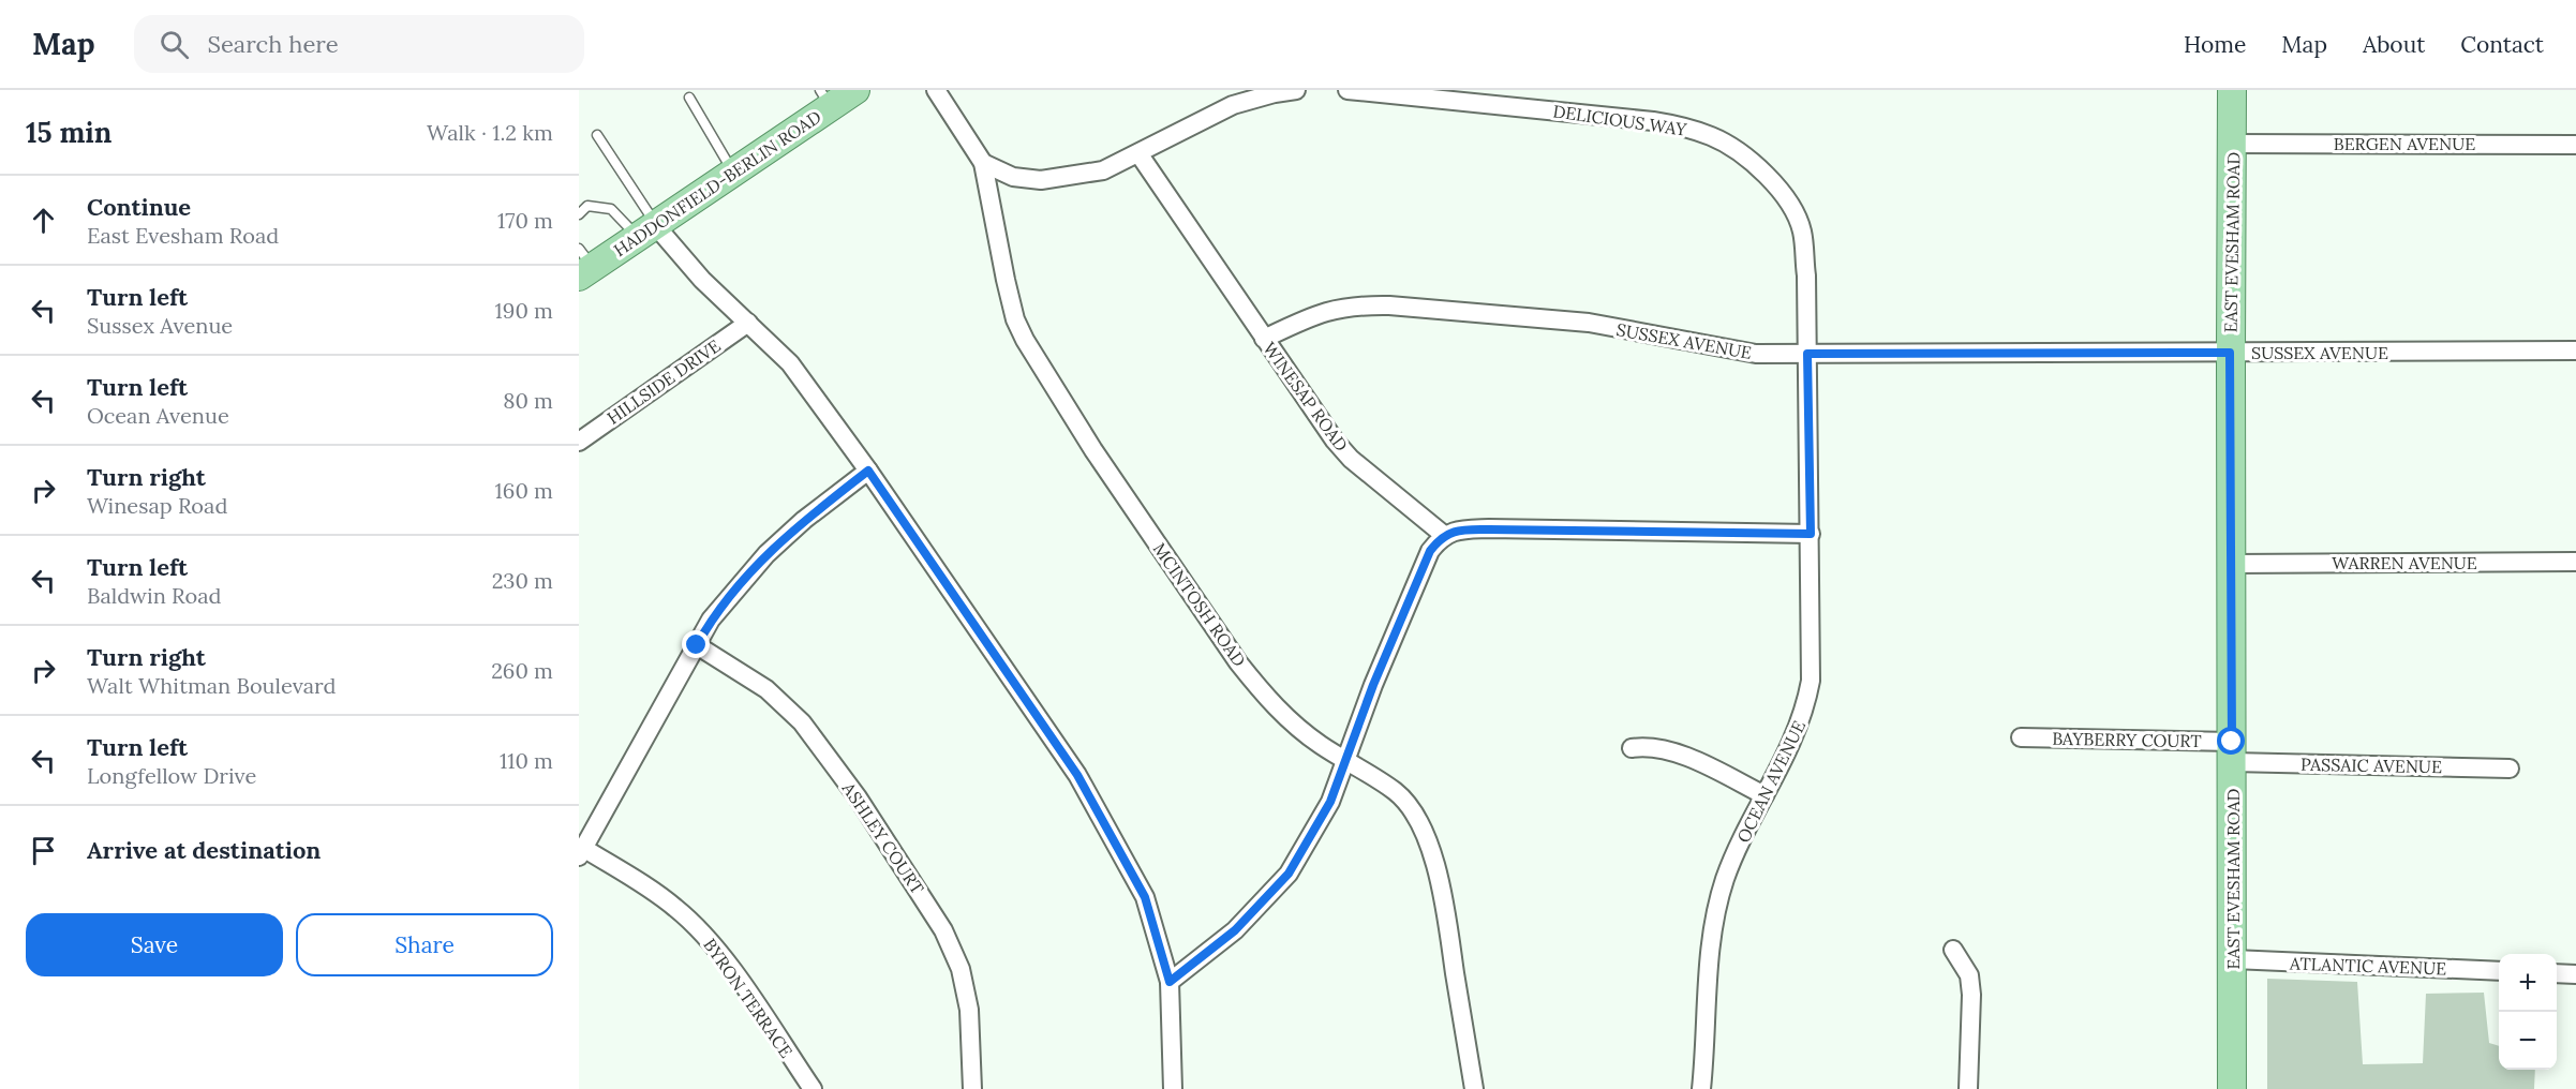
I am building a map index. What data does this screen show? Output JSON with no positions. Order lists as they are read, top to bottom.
{
  "streets": {
    "main road": ["HADDONFIELD-BERLIN ROAD", "EAST EVESHAM ROAD"],
    "street": [
      "DELICIOUS WAY",
      "BERGEN AVENUE",
      "SUSSEX AVENUE",
      "HILLSIDE DRIVE",
      "WINESAP ROAD",
      "WARREN AVENUE",
      "MCINTOSH ROAD",
      "BAYBERRY COURT",
      "PASSAIC AVENUE",
      "OCEAN AVENUE",
      "ASHLEY COURT",
      "ATLANTIC AVENUE",
      "BYRON TERRACE"
    ]
  },
  "crossings": [
    ["DELICIOUS WAY", "SUSSEX AVENUE"],
    ["DELICIOUS WAY", "OCEAN AVENUE"],
    ["BERGEN AVENUE", "EAST EVESHAM ROAD"],
    ["EAST EVESHAM ROAD", "SUSSEX AVENUE"],
    ["EAST EVESHAM ROAD", "WARREN AVENUE"],
    ["EAST EVESHAM ROAD", "BAYBERRY COURT"],
    ["EAST EVESHAM ROAD", "PASSAIC AVENUE"],
    ["EAST EVESHAM ROAD", "ATLANTIC AVENUE"],
    ["SUSSEX AVENUE", "WINESAP ROAD"],
    ["SUSSEX AVENUE", "OCEAN AVENUE"],
    ["BAYBERRY COURT", "PASSAIC AVENUE"]
  ],
  "page": {
    "header": "Map",
    "search": "Search here",
    "nav": [
      "Home",
      "Map",
      "About",
      "Contact"
    ],
    "heading": ["15 min", "Walk · 1.2 km"],
    "list": [
      ["Continue", "East Evesham Road", "170 m"],
      ["Turn left", "Sussex Avenue", "190 m"],
      ["Turn left", "Ocean Avenue", "80 m"],
      ["Turn right", "Winesap Road", "160 m"],
      ["Turn left", "Baldwin Road", "230 m"],
      ["Turn right", "Walt Whitman Boulevard", "260 m"],
      ["Turn left", "Longfellow Drive", "110 m"],
      "Arrive at destination"
    ],
    "buttons": ["Save", "Share"],
    "map_buttons": ["+", "−"]
  }
}
